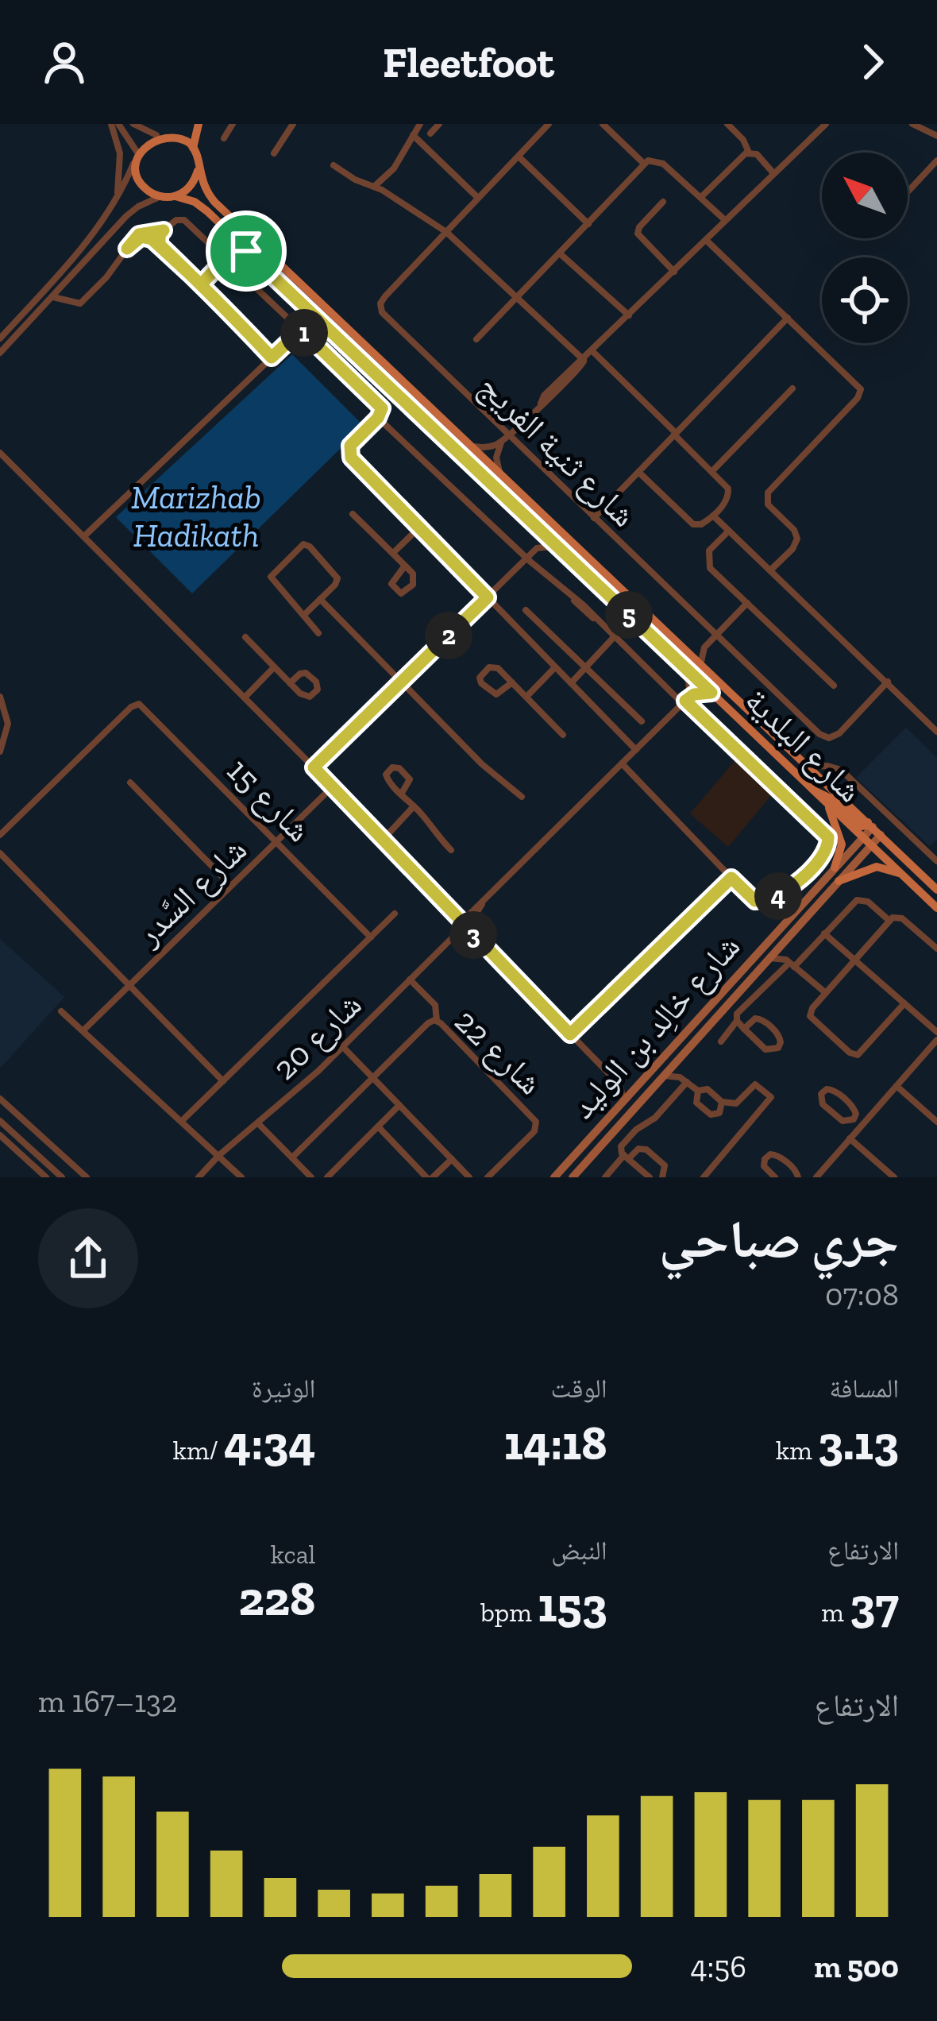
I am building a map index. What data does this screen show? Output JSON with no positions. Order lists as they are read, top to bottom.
{
  "streets": {
    "main road": ["شارع البلدية"],
    "street": [
      "شارع ثنية الفريج",
      "شارع 15",
      "شارع السَّدر",
      "شارع خالِد بن الوليد",
      "شارع 20",
      "شارع 22"
    ]
  },
  "crossings": [
    ["شارع البلدية", "شارع خالِد بن الوليد"],
    ["شارع 15", "شارع السَّدر"]
  ],
  "parks": ["Marizhab Hadikath"],
  "north": "top left",
  "page": {
    "header": "Fleetfoot",
    "pins": [
      "1",
      "5",
      "2",
      "4",
      "3"
    ],
    "heading": ["جري صباحي", "07:08"],
    "stats": [
      ["المسافة", "3.13 km"],
      ["الوقت", "14:18"],
      ["الوتيرة", "4:34 /km"],
      ["الارتفاع", "37 m"],
      ["النبض", "153 bpm"],
      ["kcal", "228"]
    ],
    "chart": ["الارتفاع", "132–167 m"],
    "list": [
      {
        "name": "500 m",
        "note": "4:56"
      }
    ]
  }
}
